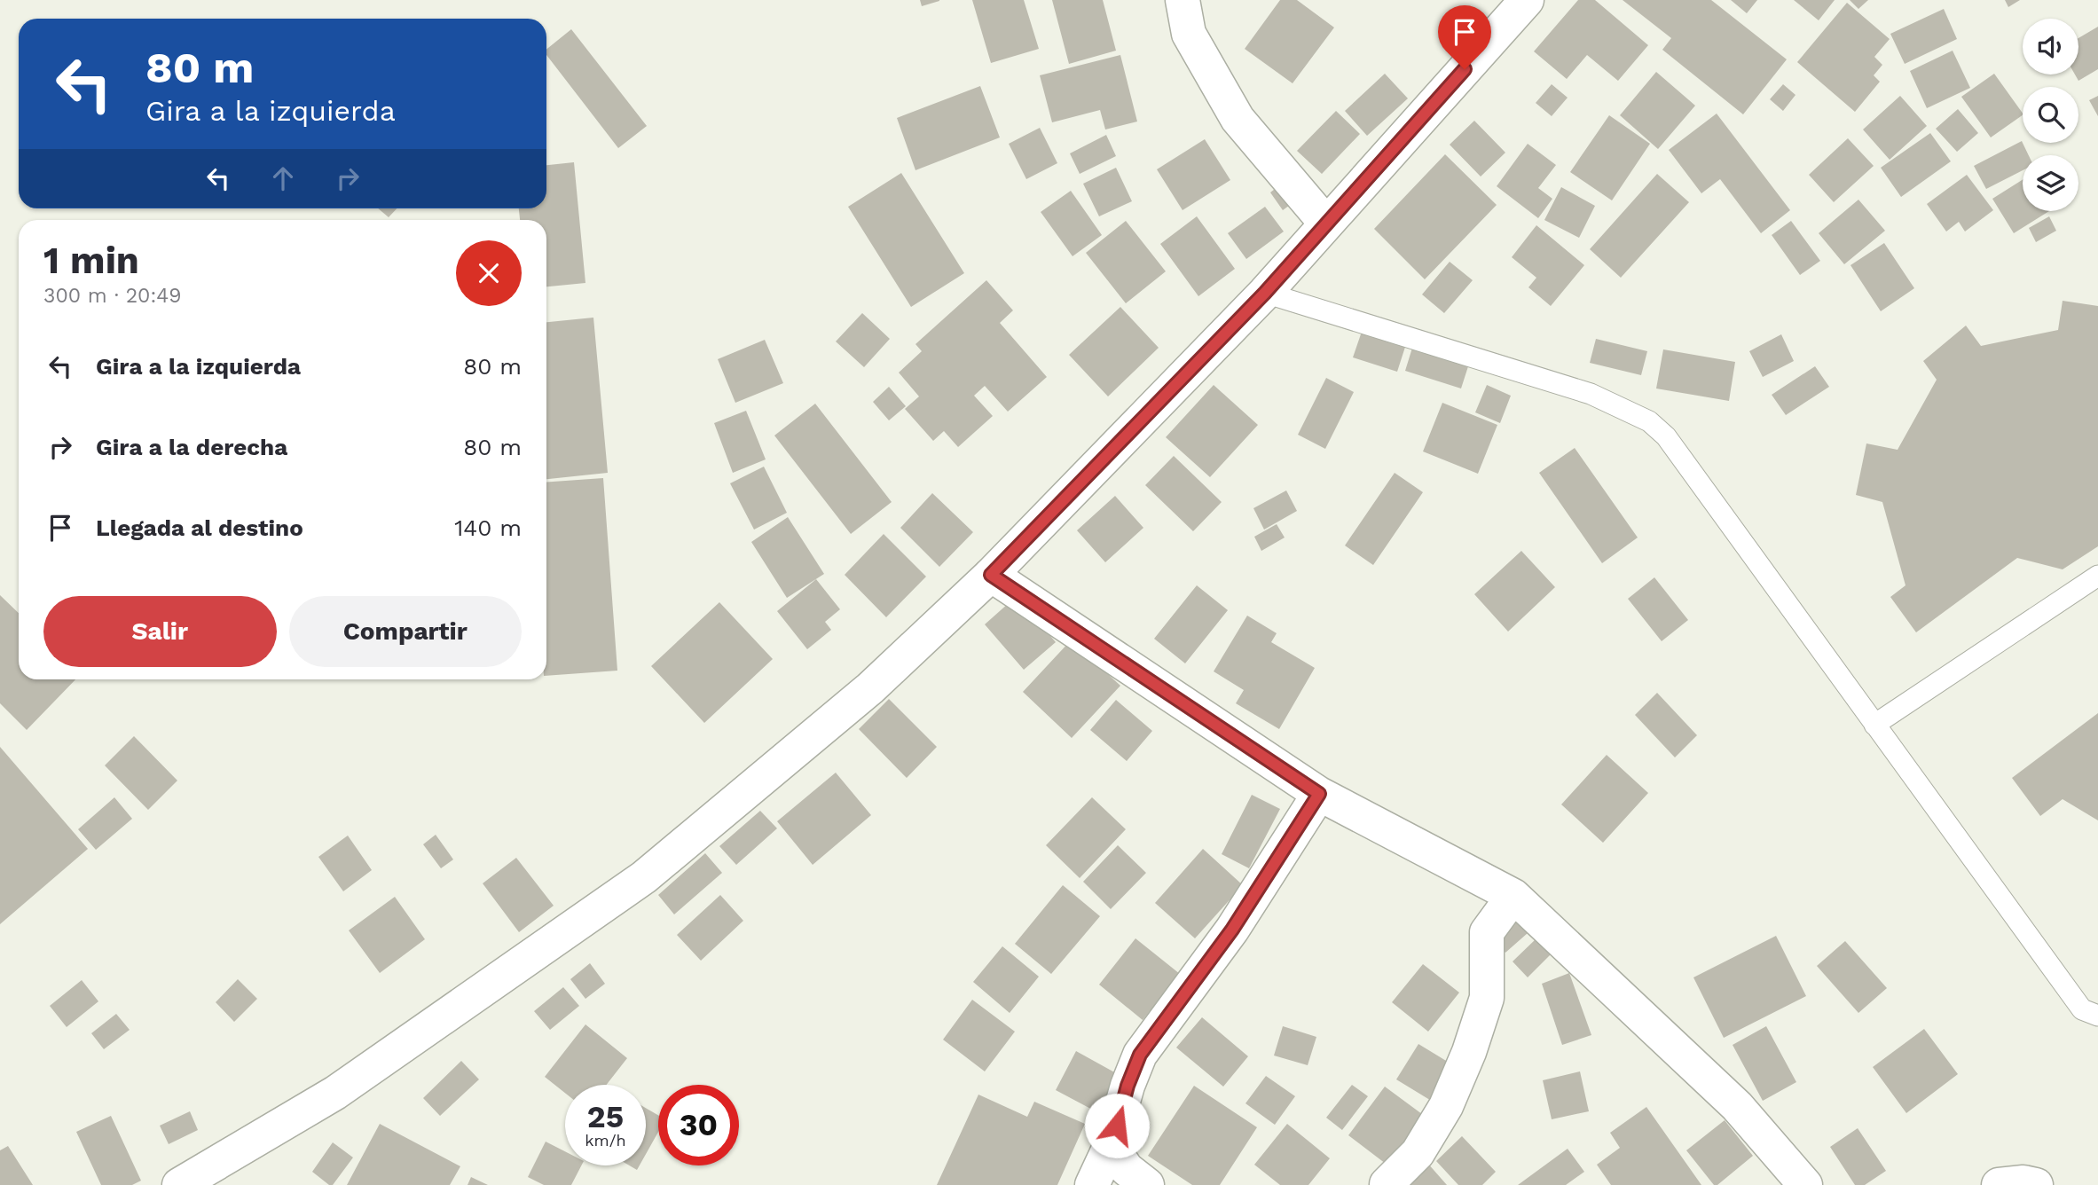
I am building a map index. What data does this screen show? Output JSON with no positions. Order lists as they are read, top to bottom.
{
  "page": {
    "turn": ["80 m", "Gira a la izquierda"],
    "heading": ["1 min", "300 m · 20:49"],
    "list": [
      {
        "name": "Gira a la izquierda",
        "value": "80 m"
      },
      {
        "name": "Gira a la derecha",
        "value": "80 m"
      },
      {
        "name": "Llegada al destino",
        "value": "140 m"
      }
    ],
    "buttons": ["Salir", "Compartir"],
    "speed": "25 km/h",
    "limit": "30"
  }
}
